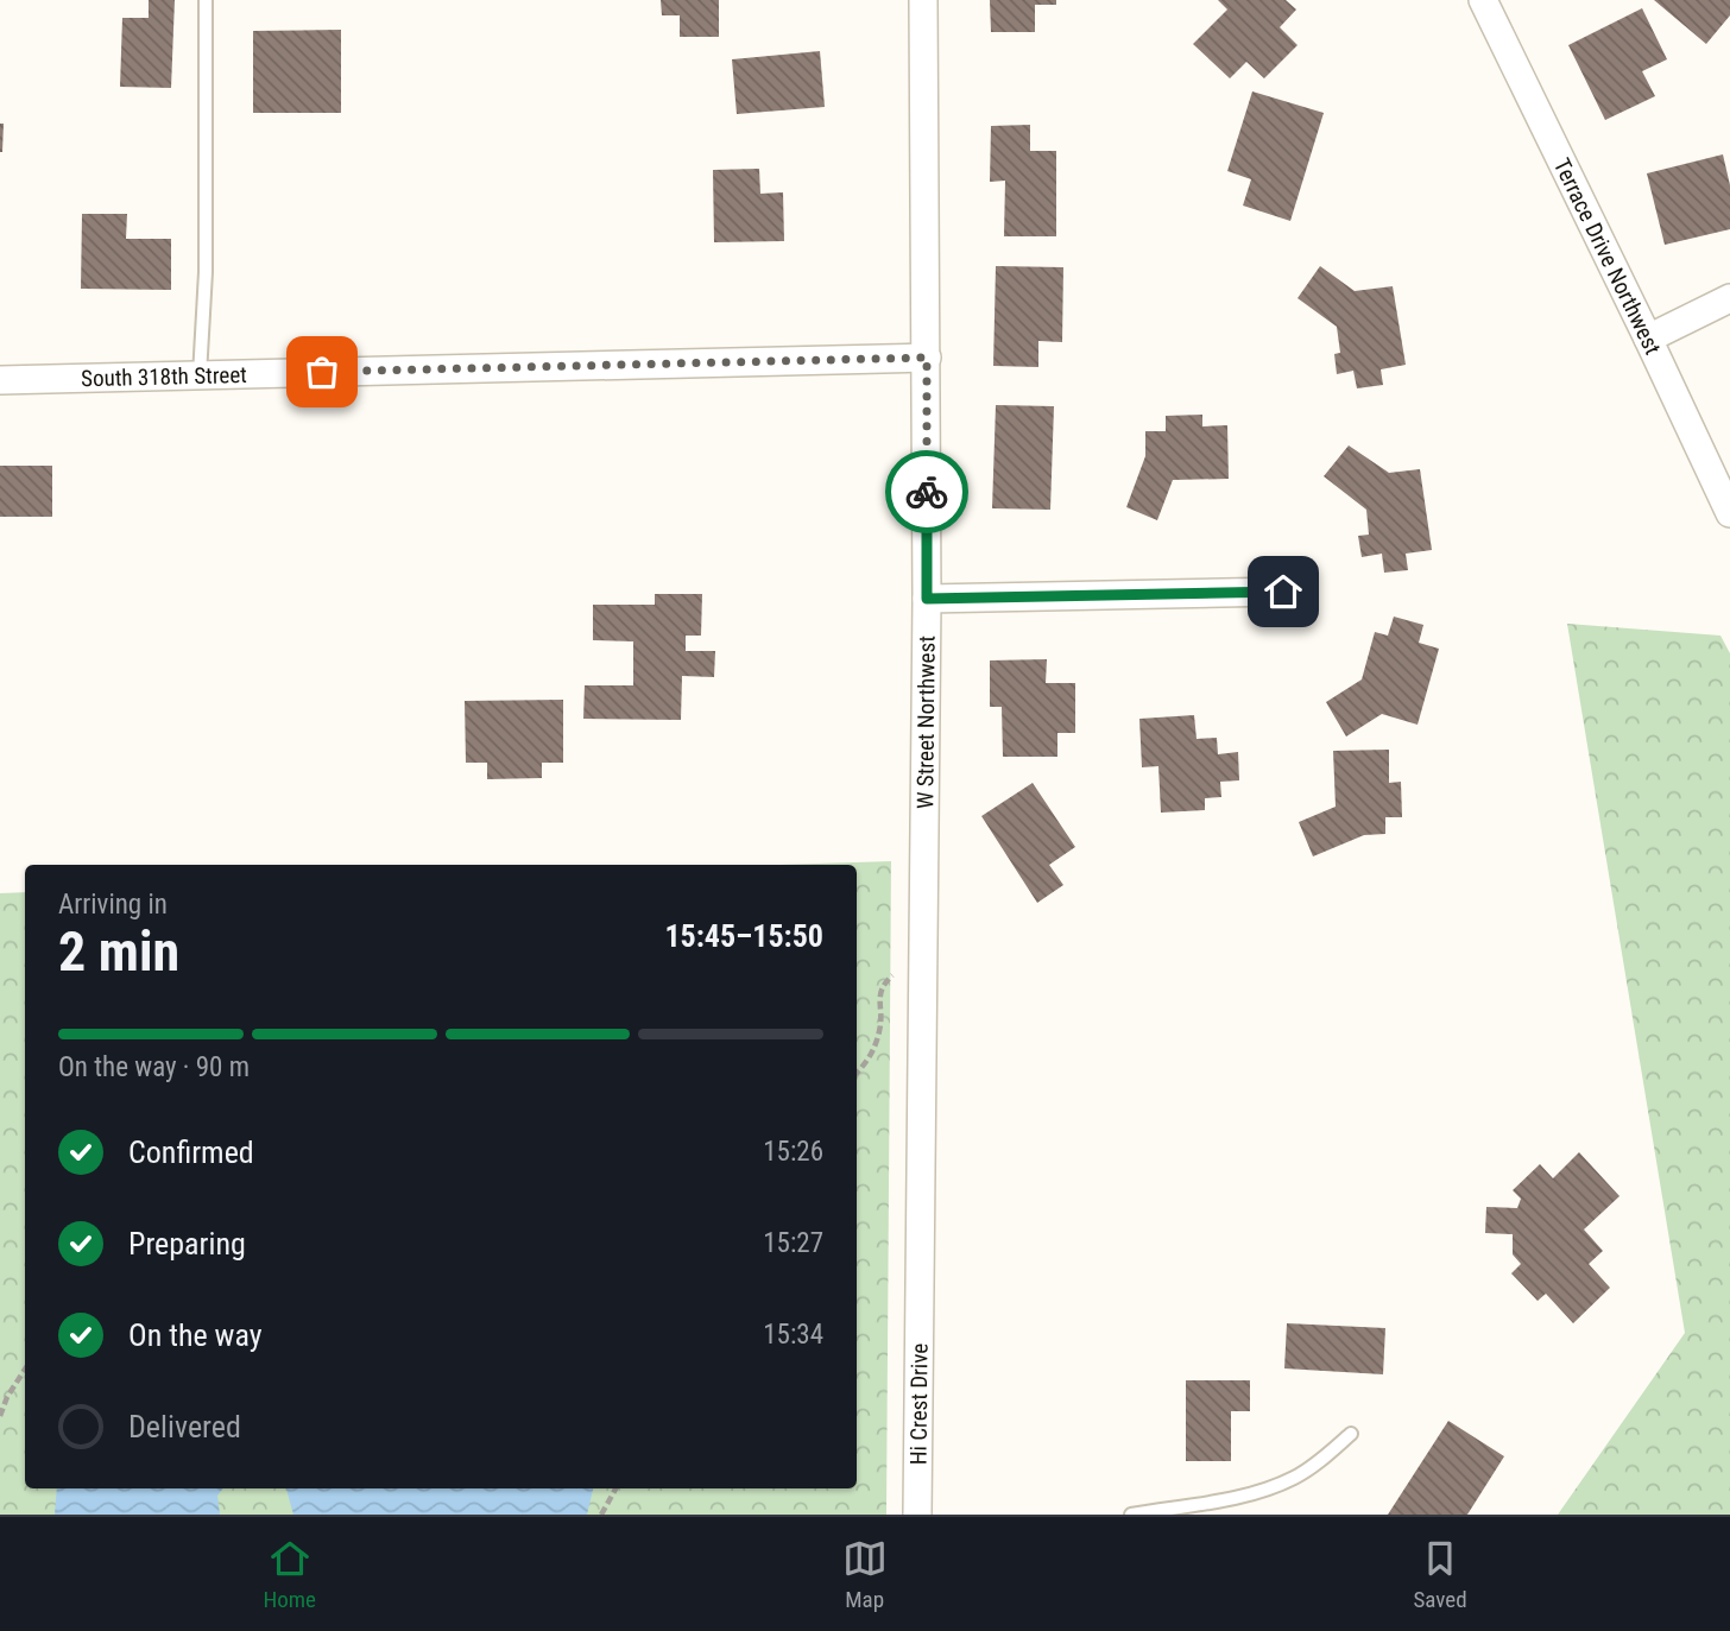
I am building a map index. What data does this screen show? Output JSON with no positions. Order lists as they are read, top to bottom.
{
  "streets": {
    "street": [
      "Terrace Drive Northwest",
      "South 318th Street",
      "W Street Northwest",
      "Hi Crest Drive"
    ]
  },
  "crossings": [
    ["South 318th Street", "W Street Northwest"],
    ["W Street Northwest", "Hi Crest Drive"]
  ],
  "page": {
    "heading": ["2 min", "Arriving in", "15:45–15:50"],
    "bar": "On the way · 90 m",
    "list": [
      ["Confirmed", "15:26"],
      ["Preparing", "15:27"],
      ["On the way", "15:34"],
      "Delivered"
    ],
    "tabs": ["Home", "Map", "Saved"]
  }
}
